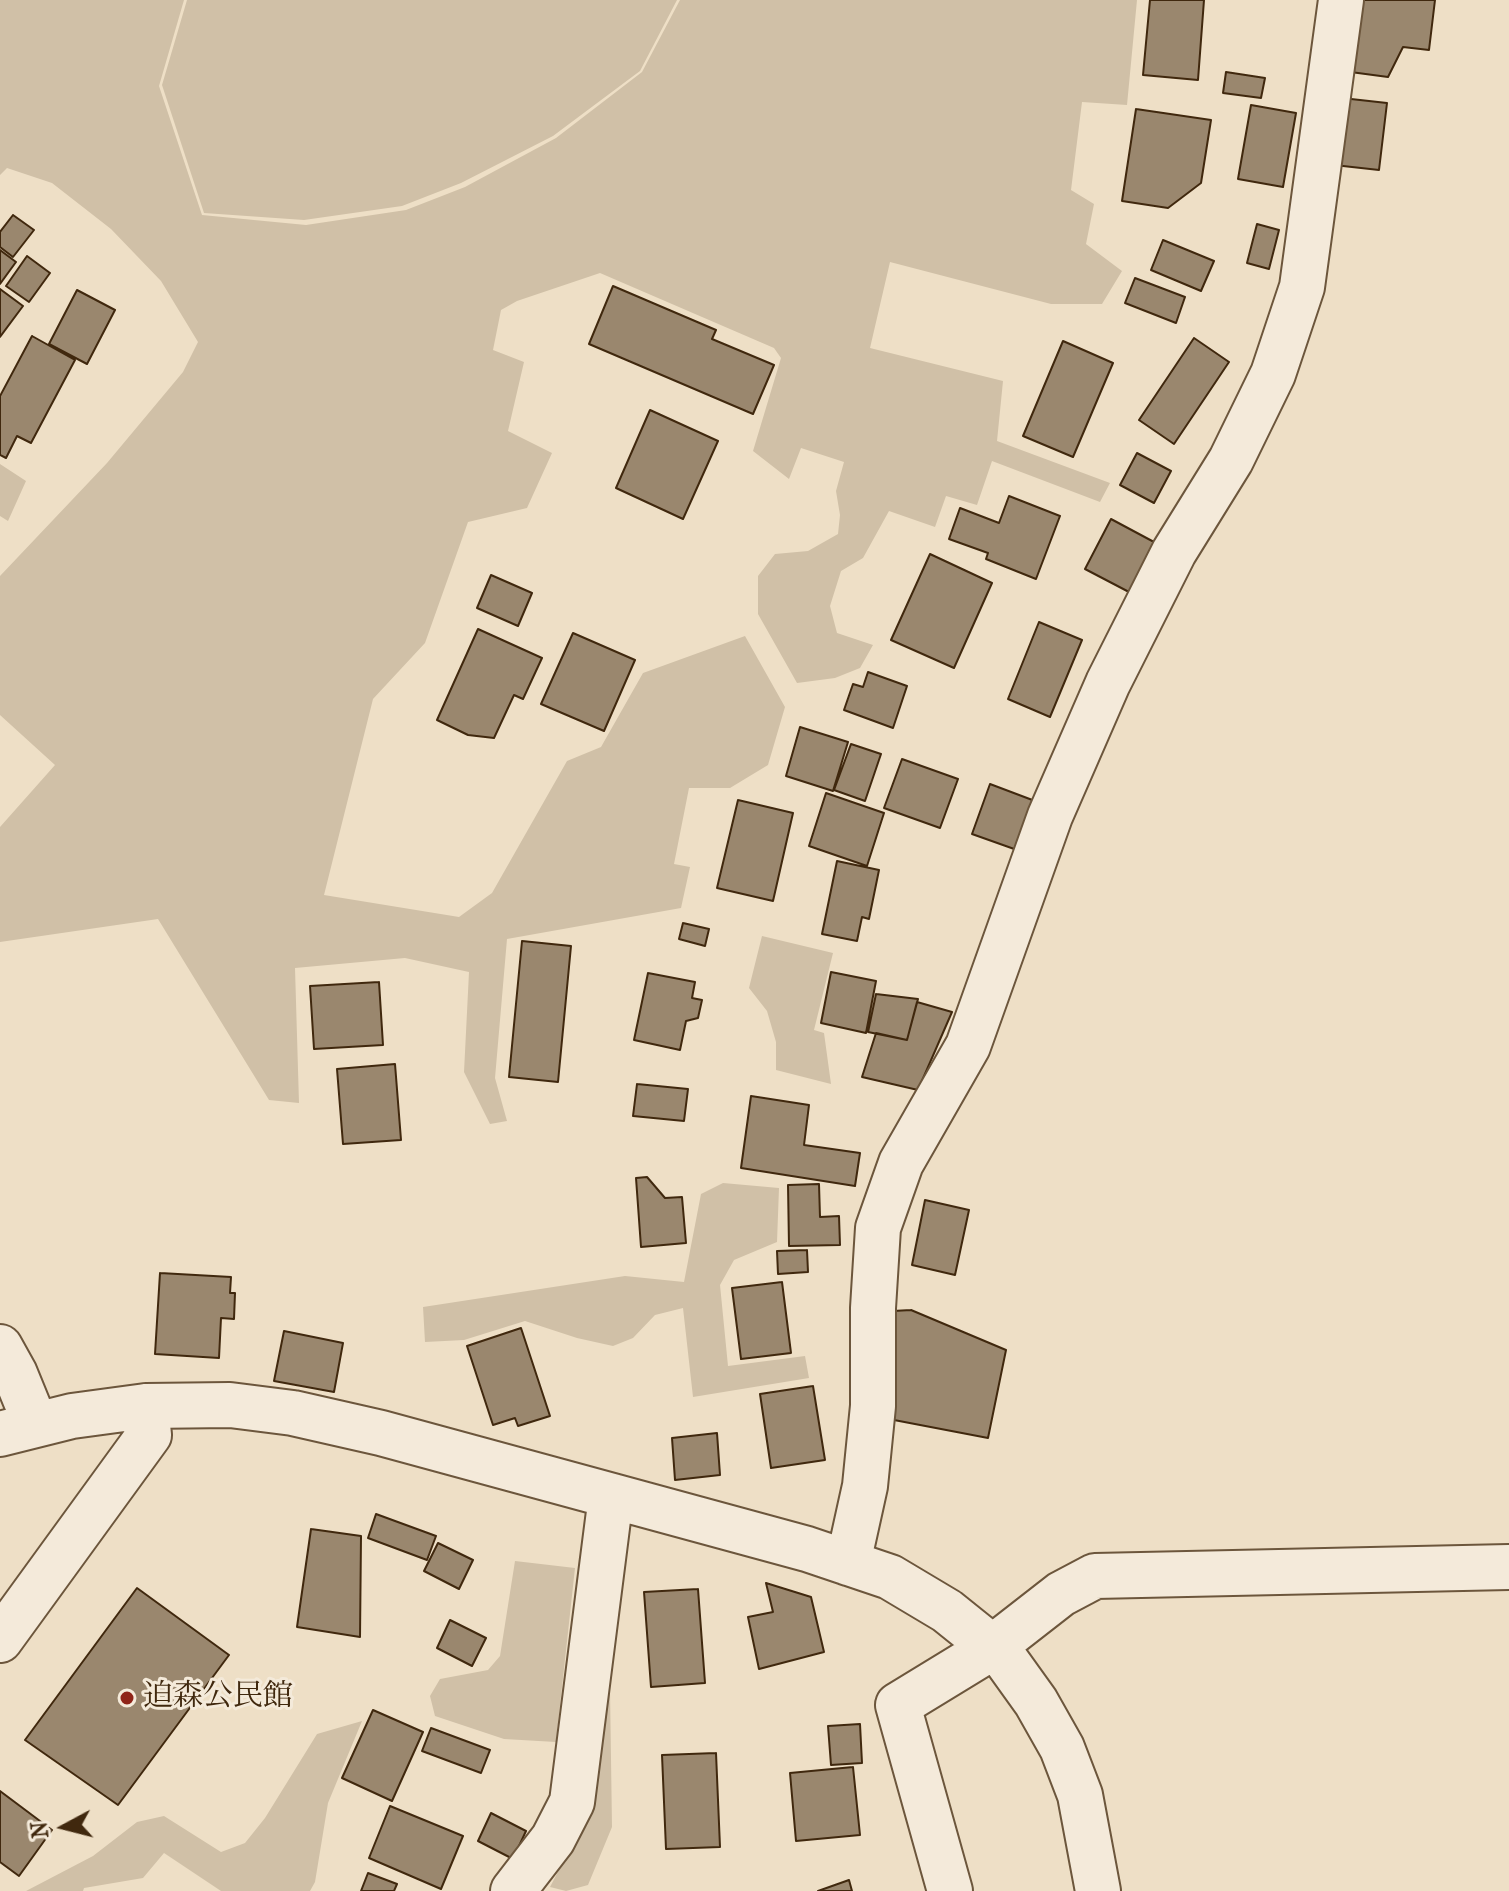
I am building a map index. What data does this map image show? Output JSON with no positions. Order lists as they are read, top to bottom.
{
  "places": ["迫森公民館"],
  "north": "left"
}
